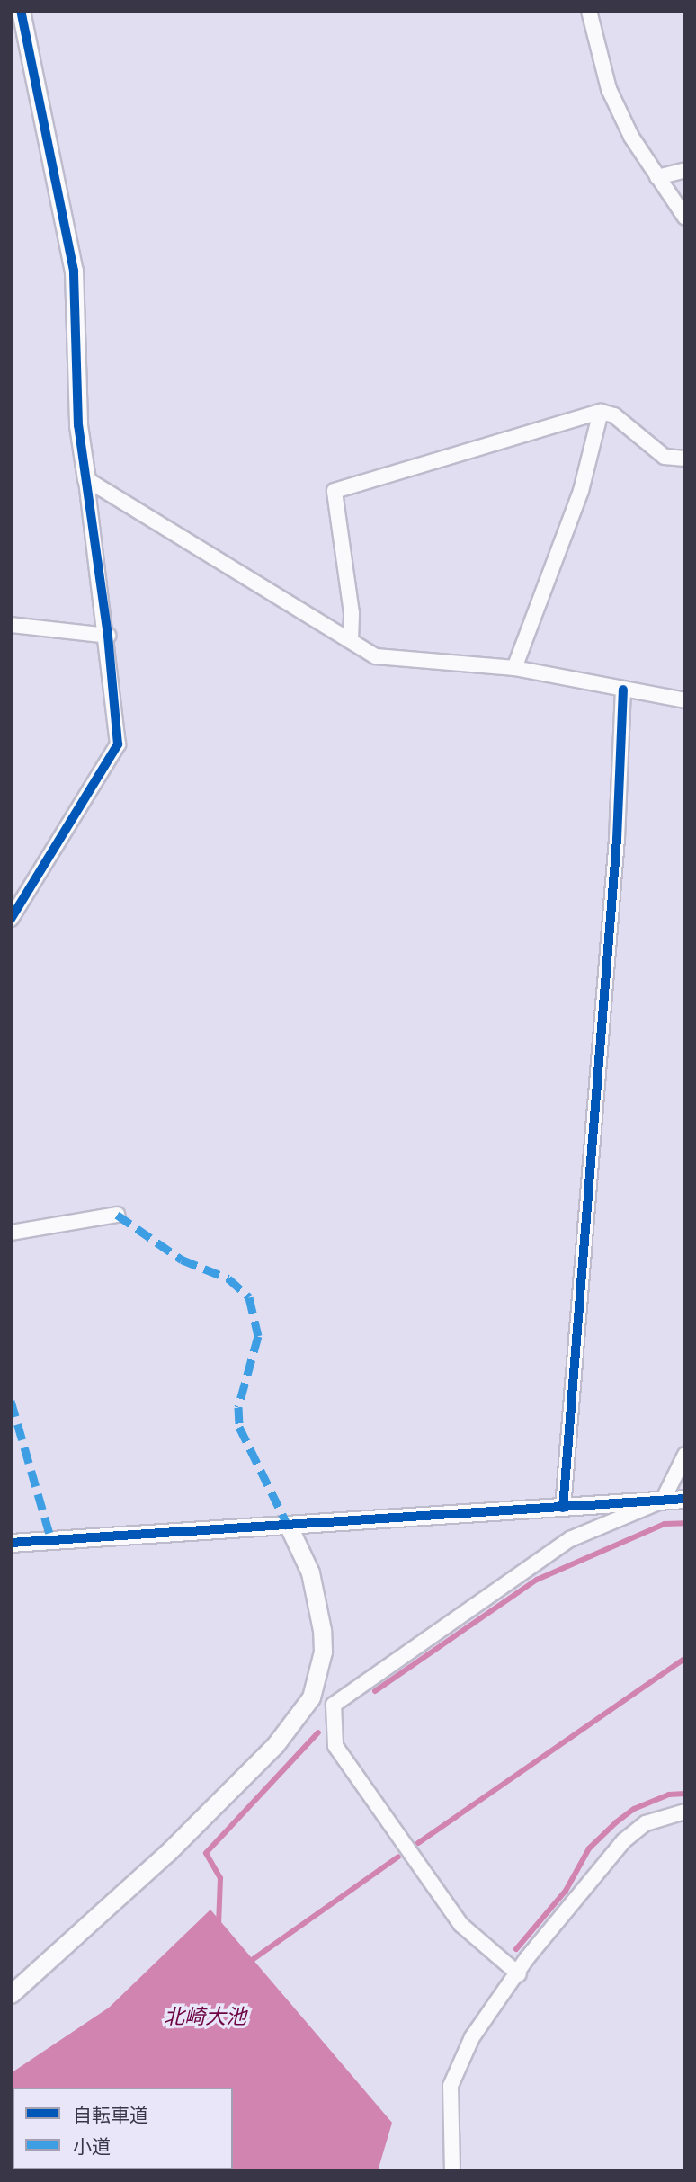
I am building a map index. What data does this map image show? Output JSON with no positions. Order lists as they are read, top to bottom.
{
  "water": ["北崎大池"],
  "legend": ["自転車道", "小道"]
}
